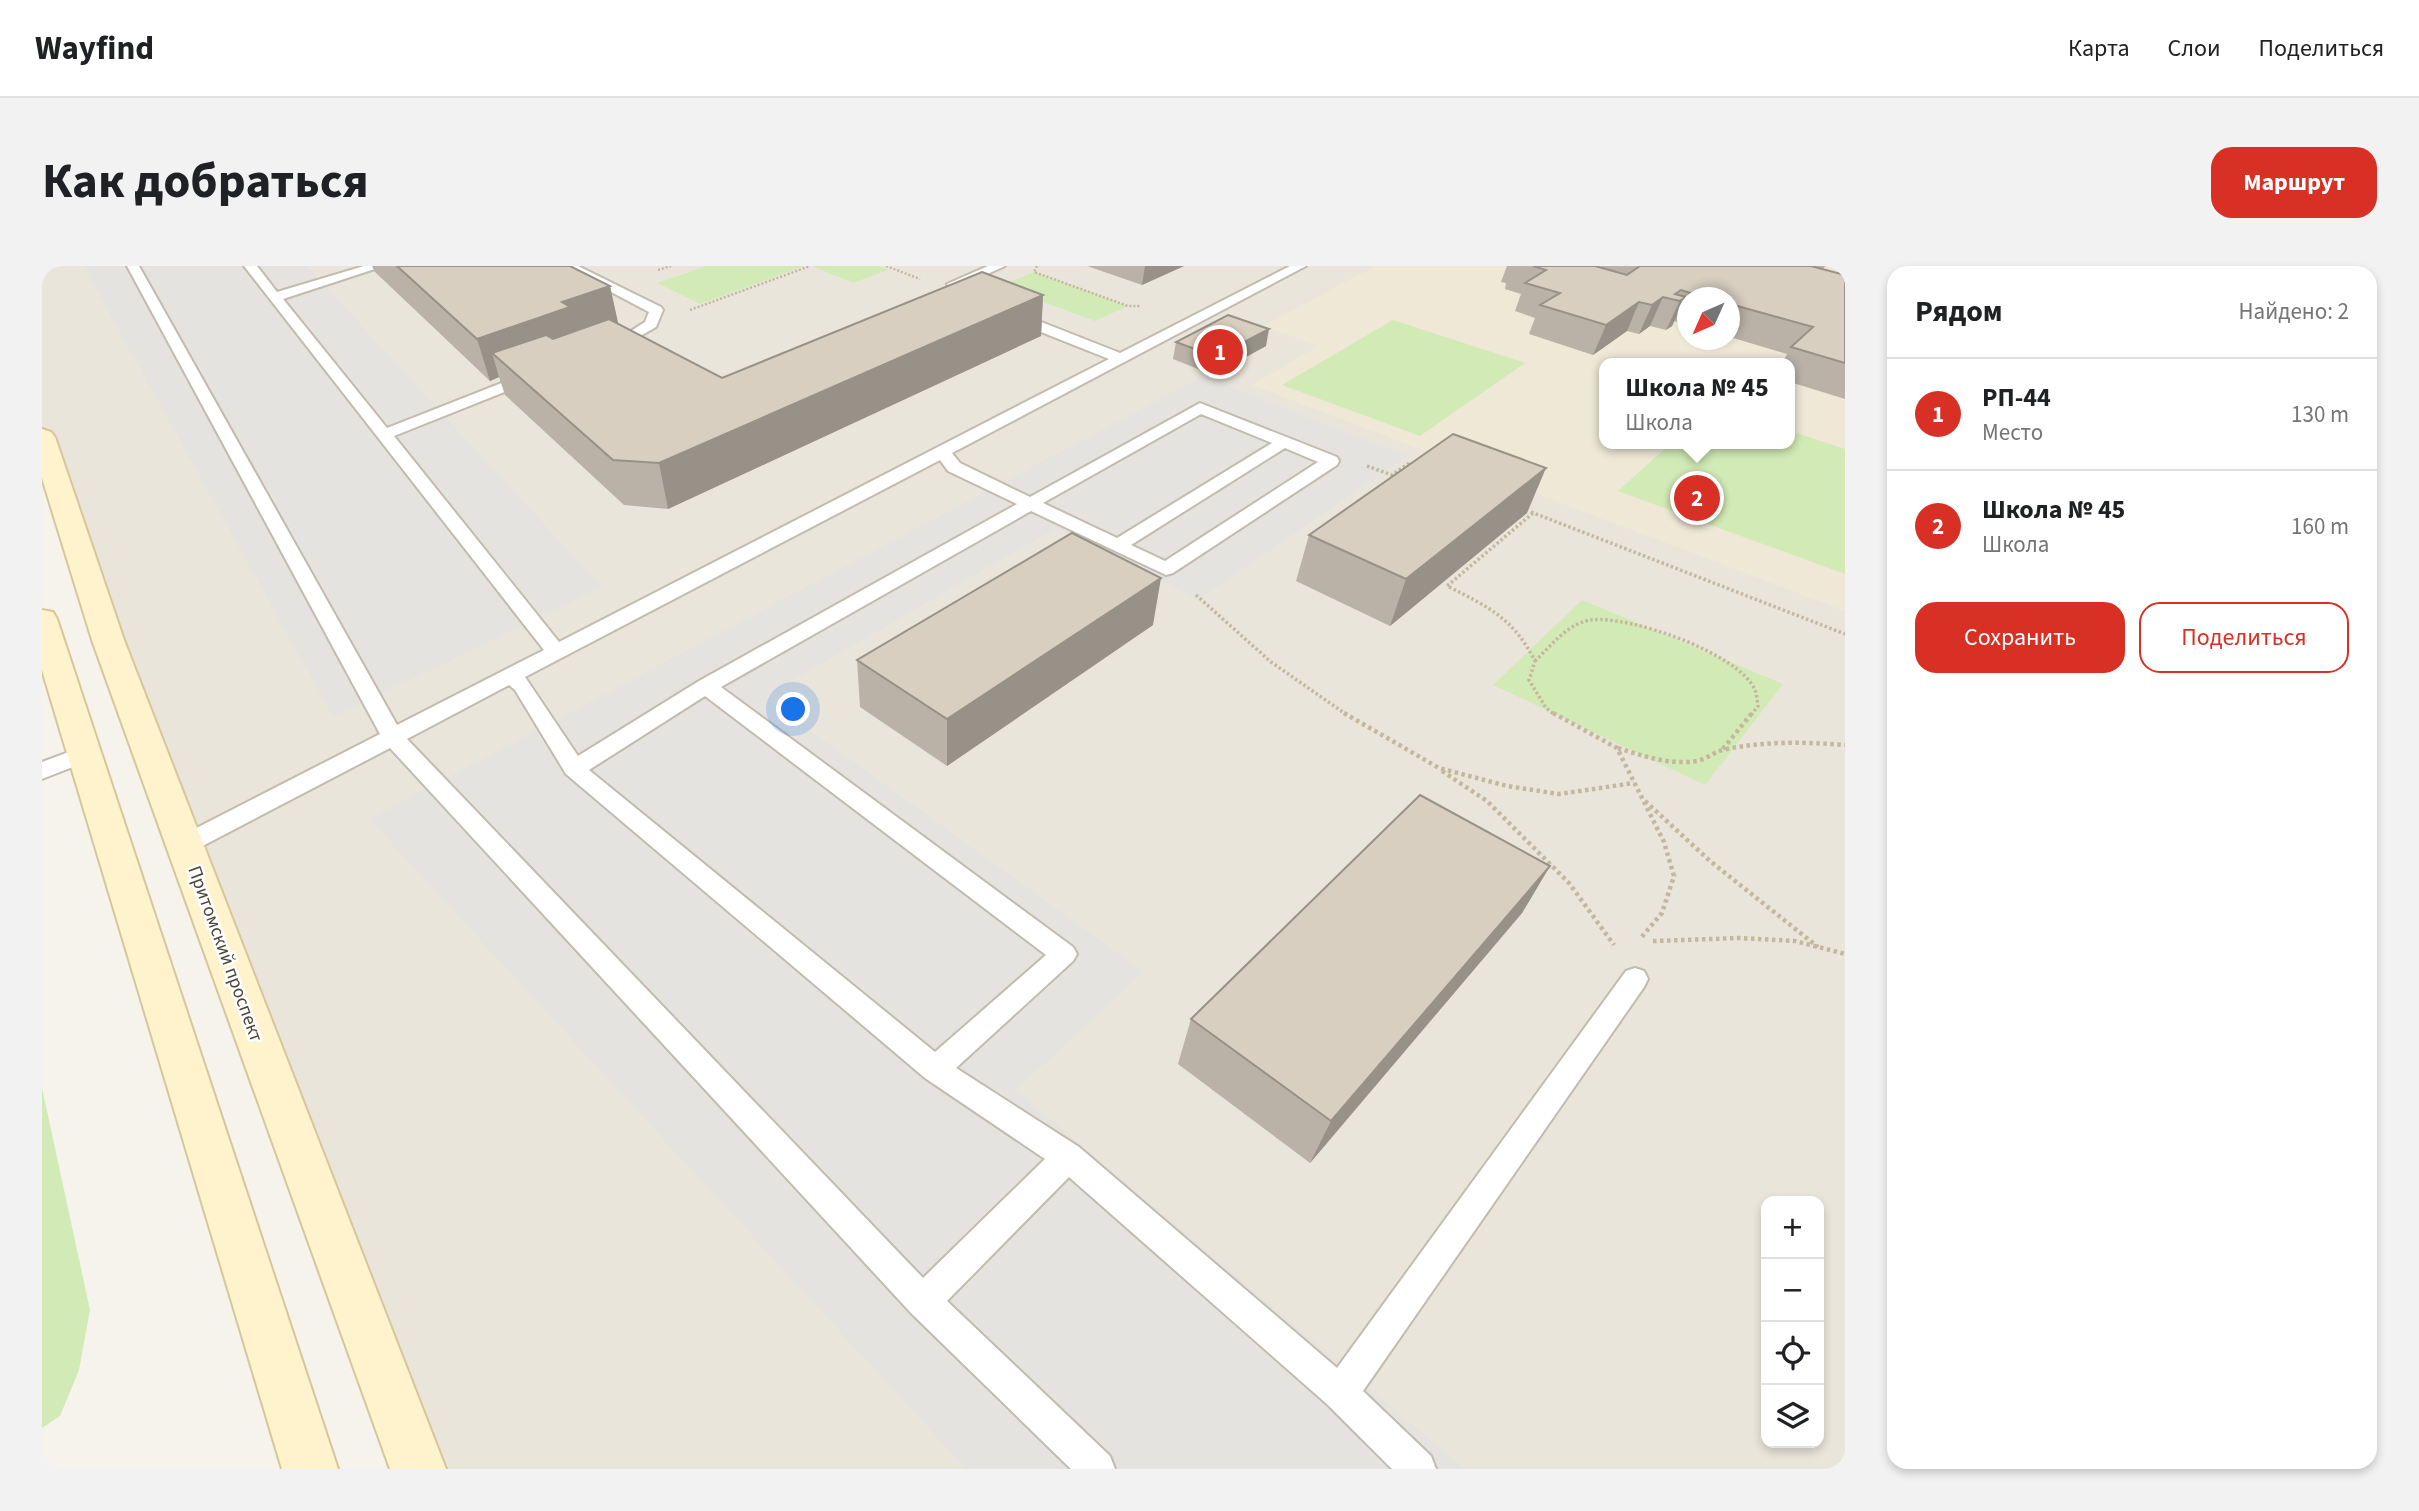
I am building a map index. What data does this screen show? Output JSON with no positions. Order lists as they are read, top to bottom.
{
  "streets": {
    "main road": ["Притомский проспект"]
  },
  "north": "bottom left",
  "page": {
    "header": "Wayfind",
    "nav": ["Карта", "Слои", "Поделиться"],
    "title": "Как добраться",
    "buttons": [
      "Маршрут",
      ["Сохранить", "Поделиться"]
    ],
    "heading": ["Рядом", "Найдено: 2"],
    "pins": ["1", "2"],
    "list": [
      {
        "mark": "1",
        "name": "РП-44",
        "note": "Место",
        "value": "130 m"
      },
      {
        "mark": "2",
        "name": "Школа № 45",
        "note": "Школа",
        "value": "160 m"
      }
    ],
    "popup": ["Школа № 45", "Школа"],
    "map_buttons": ["+", "−"]
  }
}
